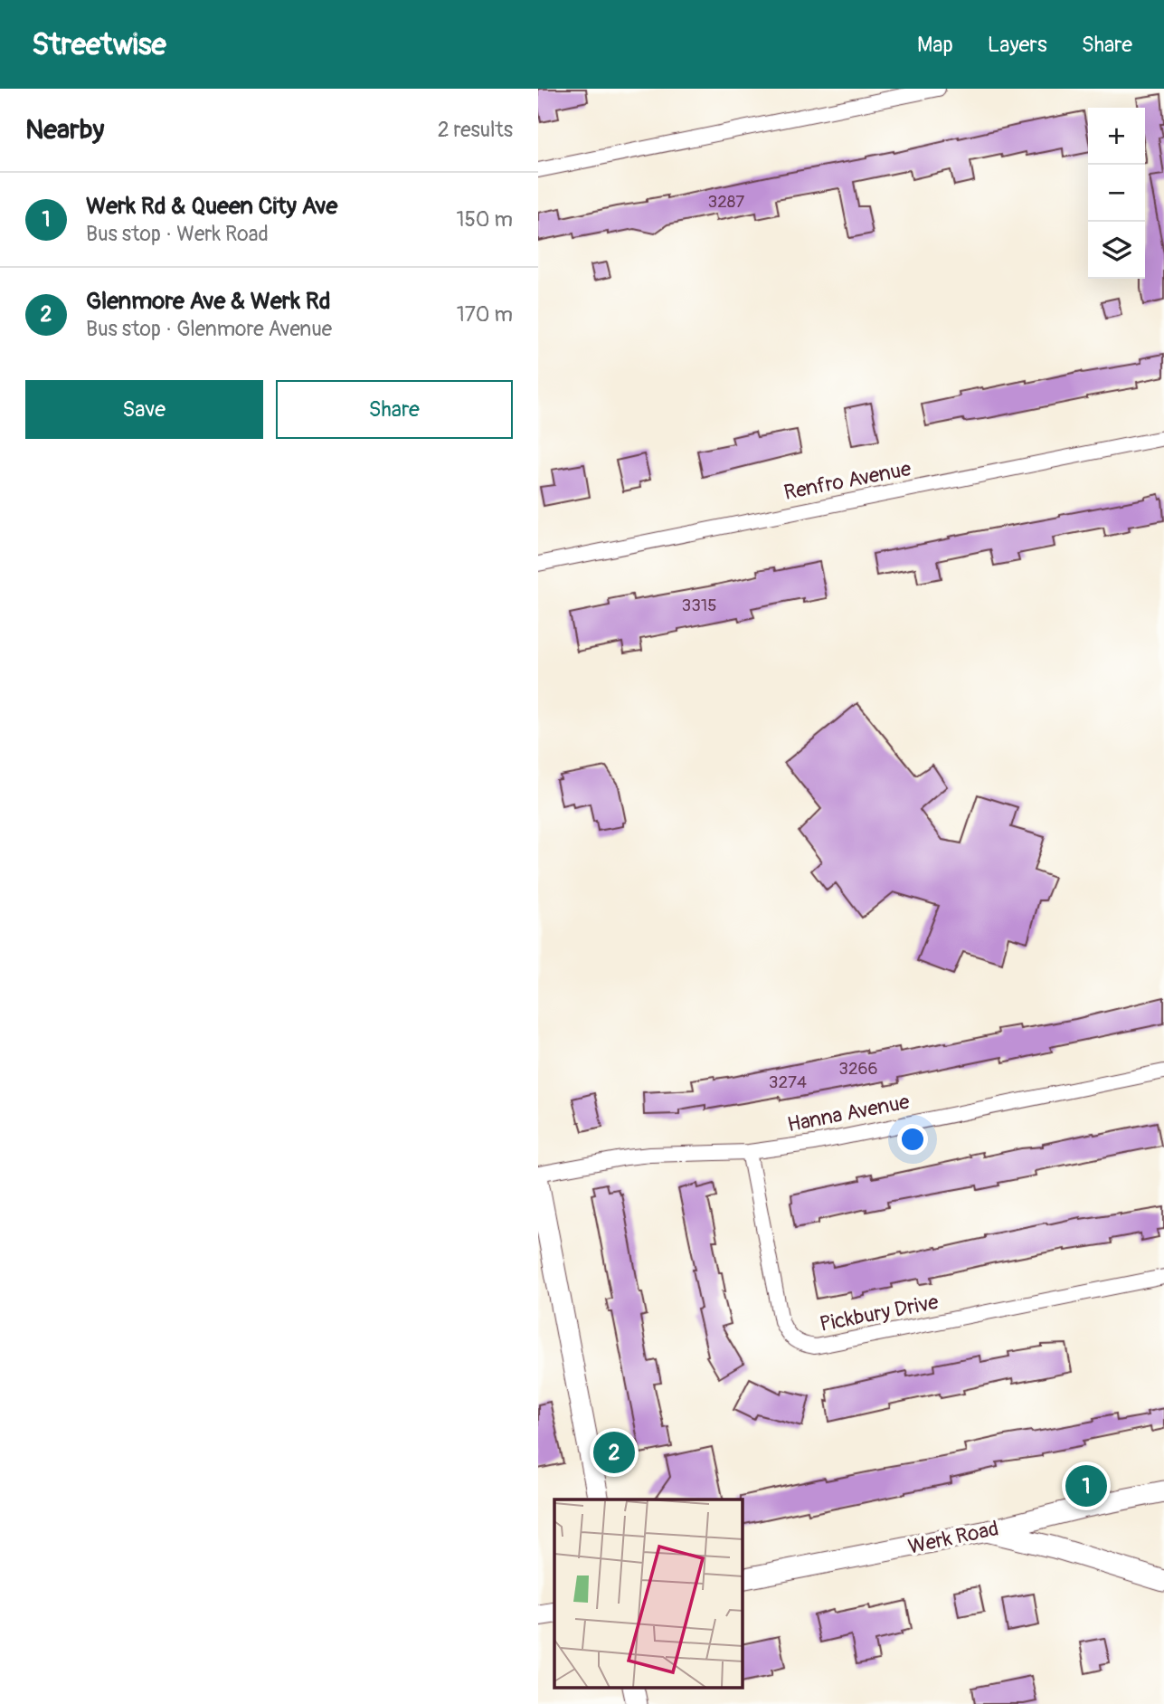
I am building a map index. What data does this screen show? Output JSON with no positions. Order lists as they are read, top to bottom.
{
  "streets": {
    "street": [
      "Renfro Avenue",
      "Hanna Avenue",
      "Pickbury Drive",
      "Werk Road"
    ]
  },
  "crossings": [
    ["Hanna Avenue", "Pickbury Drive"]
  ],
  "house_numbers": [
    "3287",
    "3315",
    "3266",
    "3274"
  ],
  "page": {
    "header": "Streetwise",
    "nav": ["Map", "Layers", "Share"],
    "heading": ["Nearby", "2 results"],
    "map_buttons": ["+", "−"],
    "list": [
      {
        "mark": "1",
        "name": "Werk Rd & Queen City Ave",
        "note": "Bus stop · Werk Road",
        "value": "150 m"
      },
      {
        "mark": "2",
        "name": "Glenmore Ave & Werk Rd",
        "note": "Bus stop · Glenmore Avenue",
        "value": "170 m"
      }
    ],
    "buttons": ["Save", "Share"],
    "pins": ["2", "1"]
  }
}
